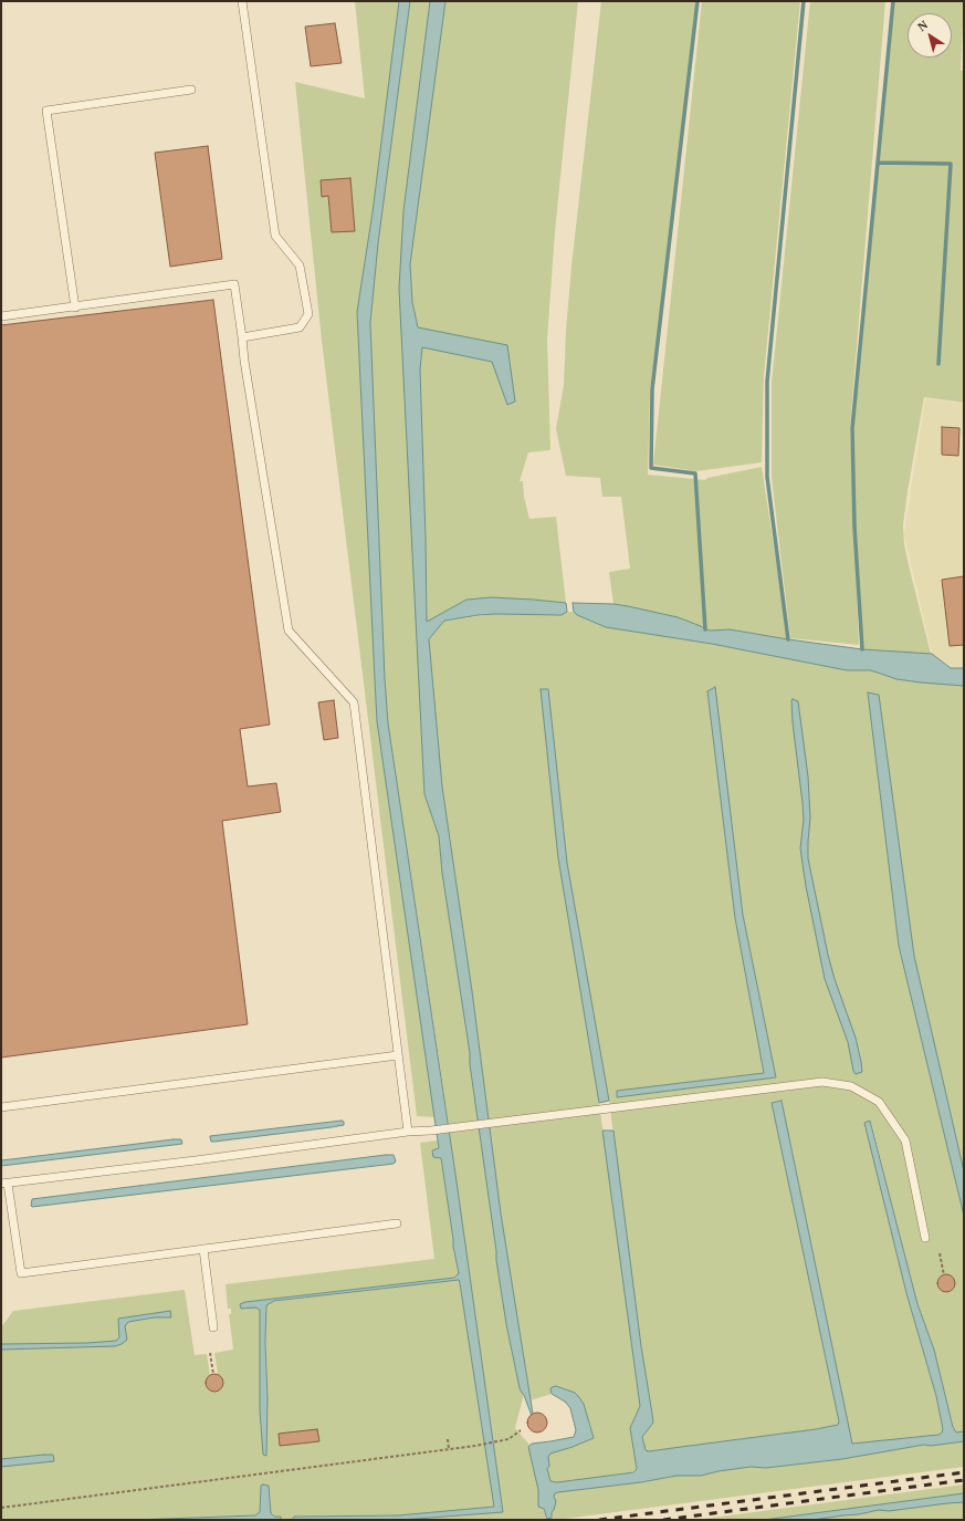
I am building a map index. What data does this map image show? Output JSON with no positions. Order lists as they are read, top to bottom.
{
  "north": "top left"
}
